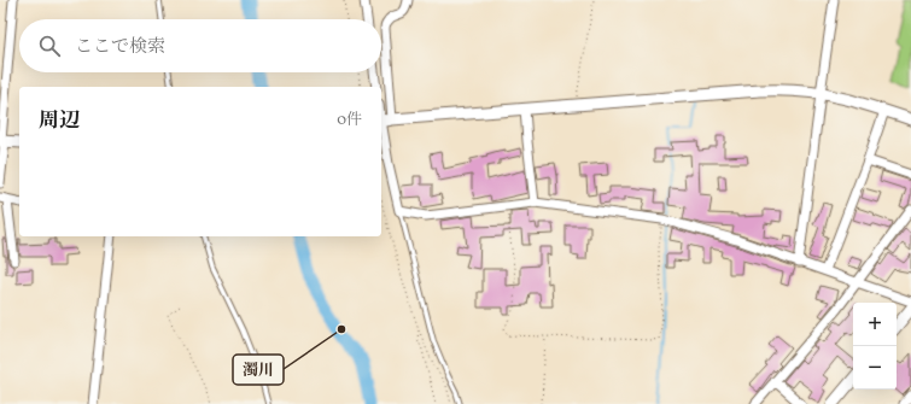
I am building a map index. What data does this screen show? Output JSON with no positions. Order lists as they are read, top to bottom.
{
  "places": ["濁川"],
  "page": {
    "search": "ここで検索",
    "heading": ["周辺", "0件"],
    "map_buttons": ["+", "−"]
  }
}
